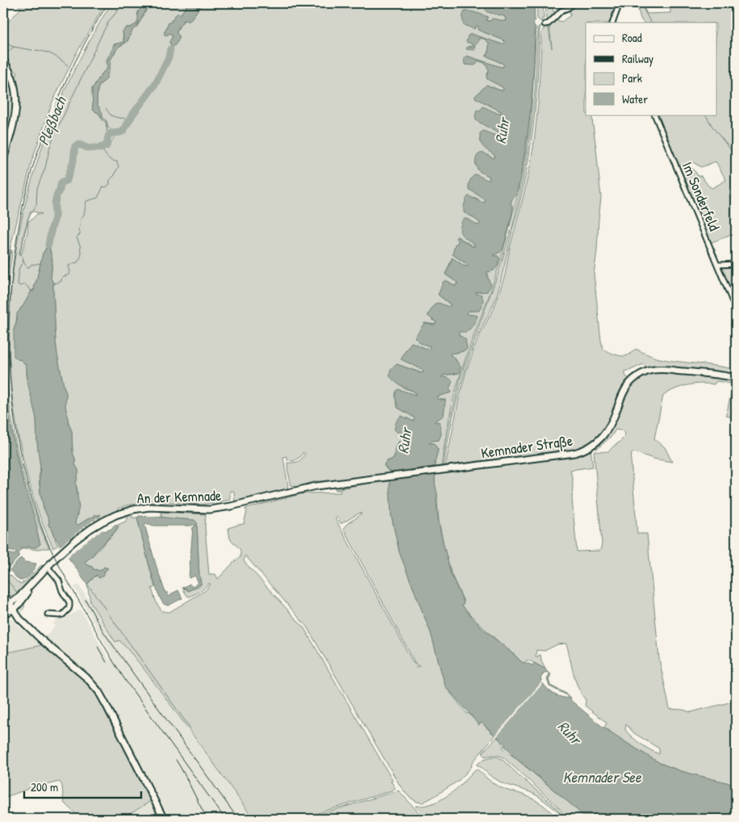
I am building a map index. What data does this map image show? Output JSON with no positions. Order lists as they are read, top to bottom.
{
  "streets": {
    "main road": ["Kemnader Straße", "An der Kemnade"],
    "street": ["Im Sonderfeld"]
  },
  "crossings": [
    ["Kemnader Straße", "An der Kemnade"]
  ],
  "water": ["Pleßbach", "Ruhr", "Kemnader See"],
  "legend": [
    "Road",
    "Railway",
    "Park",
    "Water"
  ],
  "scale_bar": "200 m"
}
